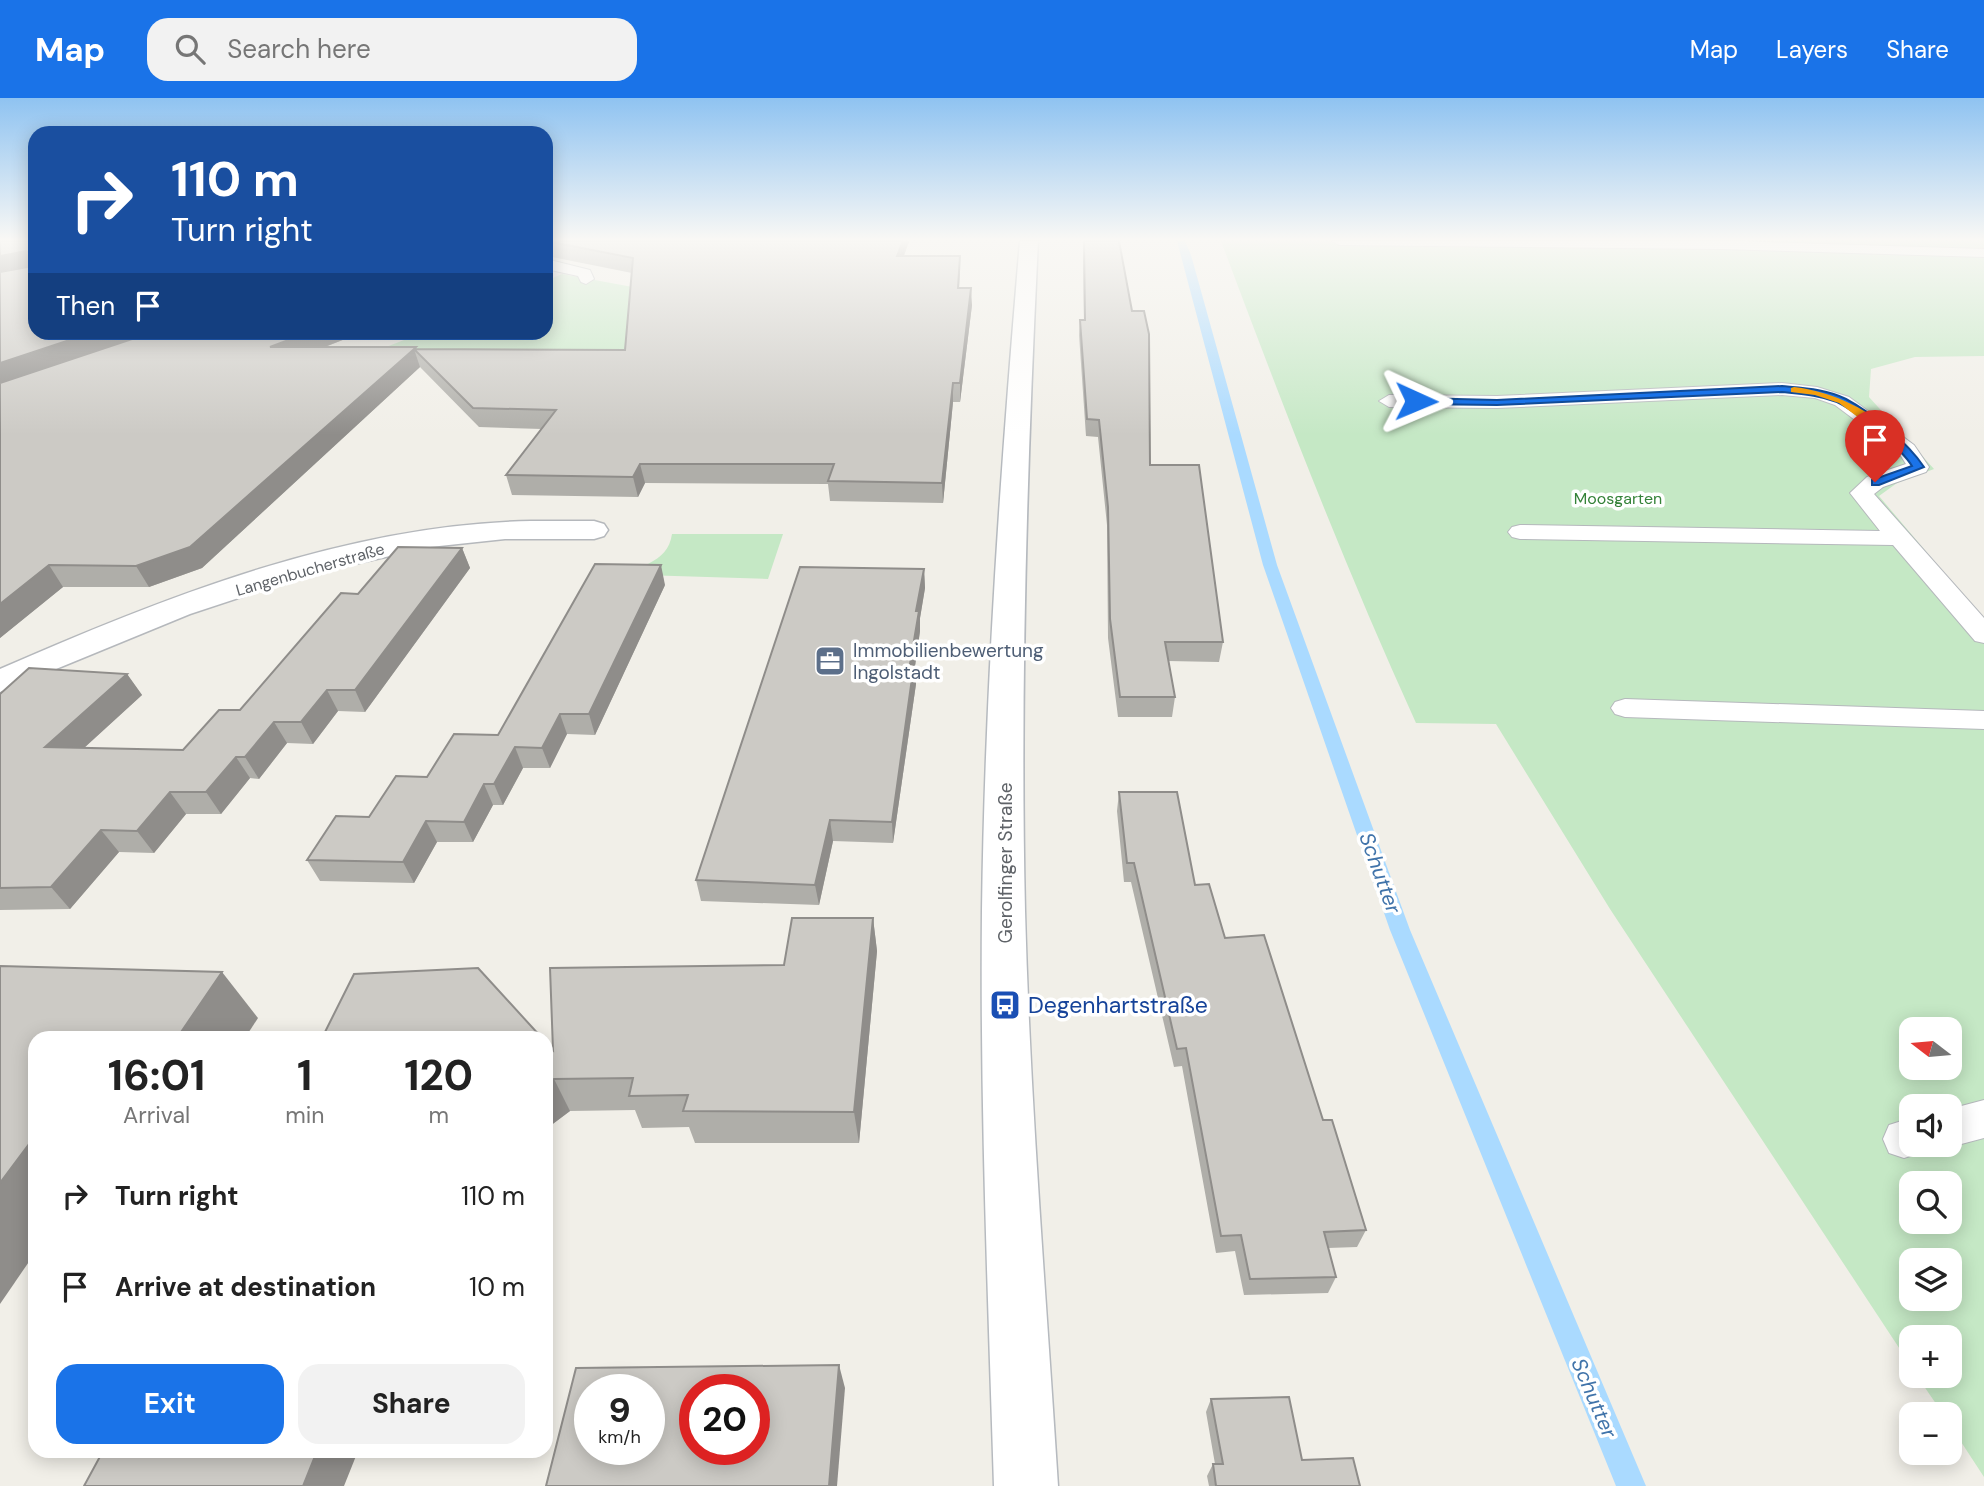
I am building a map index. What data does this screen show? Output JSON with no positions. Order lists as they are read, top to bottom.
{
  "streets": {
    "street": ["Langenbucherstraße", "Gerolfinger Straße"]
  },
  "water": ["Schutter"],
  "parks": ["Moosgarten"],
  "places": {
    "office": ["Immobilienbewertung Ingolstadt"],
    "bus stop": ["Degenhartstraße"]
  },
  "north": "left",
  "page": {
    "header": "Map",
    "search": "Search here",
    "nav": ["Map", "Layers", "Share"],
    "turn": ["110 m", "Turn right"],
    "then": "Then",
    "map_buttons": ["+", "−"],
    "eta": [
      "16:01",
      "Arrival",
      "1",
      "min",
      "120",
      "m"
    ],
    "list": [
      {
        "name": "Turn right",
        "value": "110 m"
      },
      {
        "name": "Arrive at destination",
        "value": "10 m"
      }
    ],
    "buttons": ["Exit", "Share"],
    "speed": "9 km/h",
    "limit": "20"
  }
}
